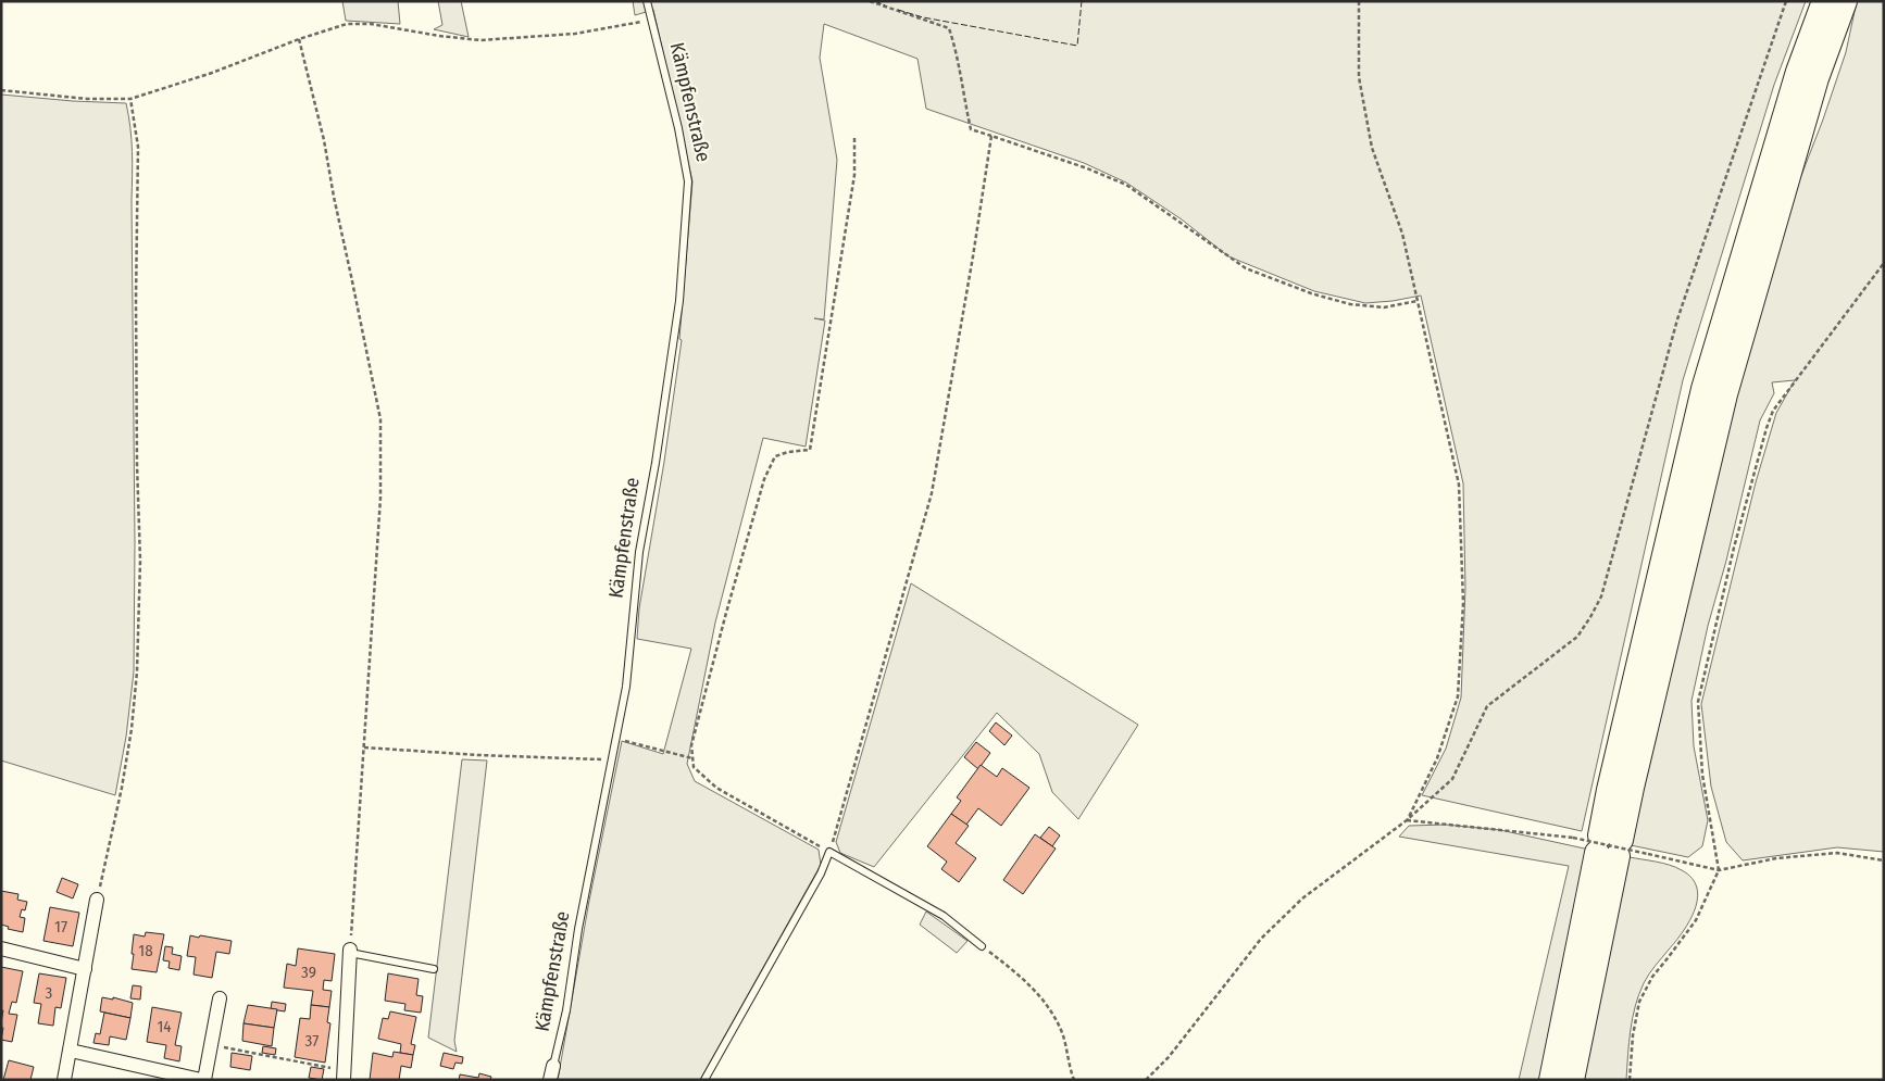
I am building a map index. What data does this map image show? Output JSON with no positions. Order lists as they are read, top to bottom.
{
  "streets": {
    "lane": ["Kämpfenstraße"]
  },
  "house_numbers": [
    "17",
    "18",
    "39",
    "3",
    "14",
    "37"
  ]
}
